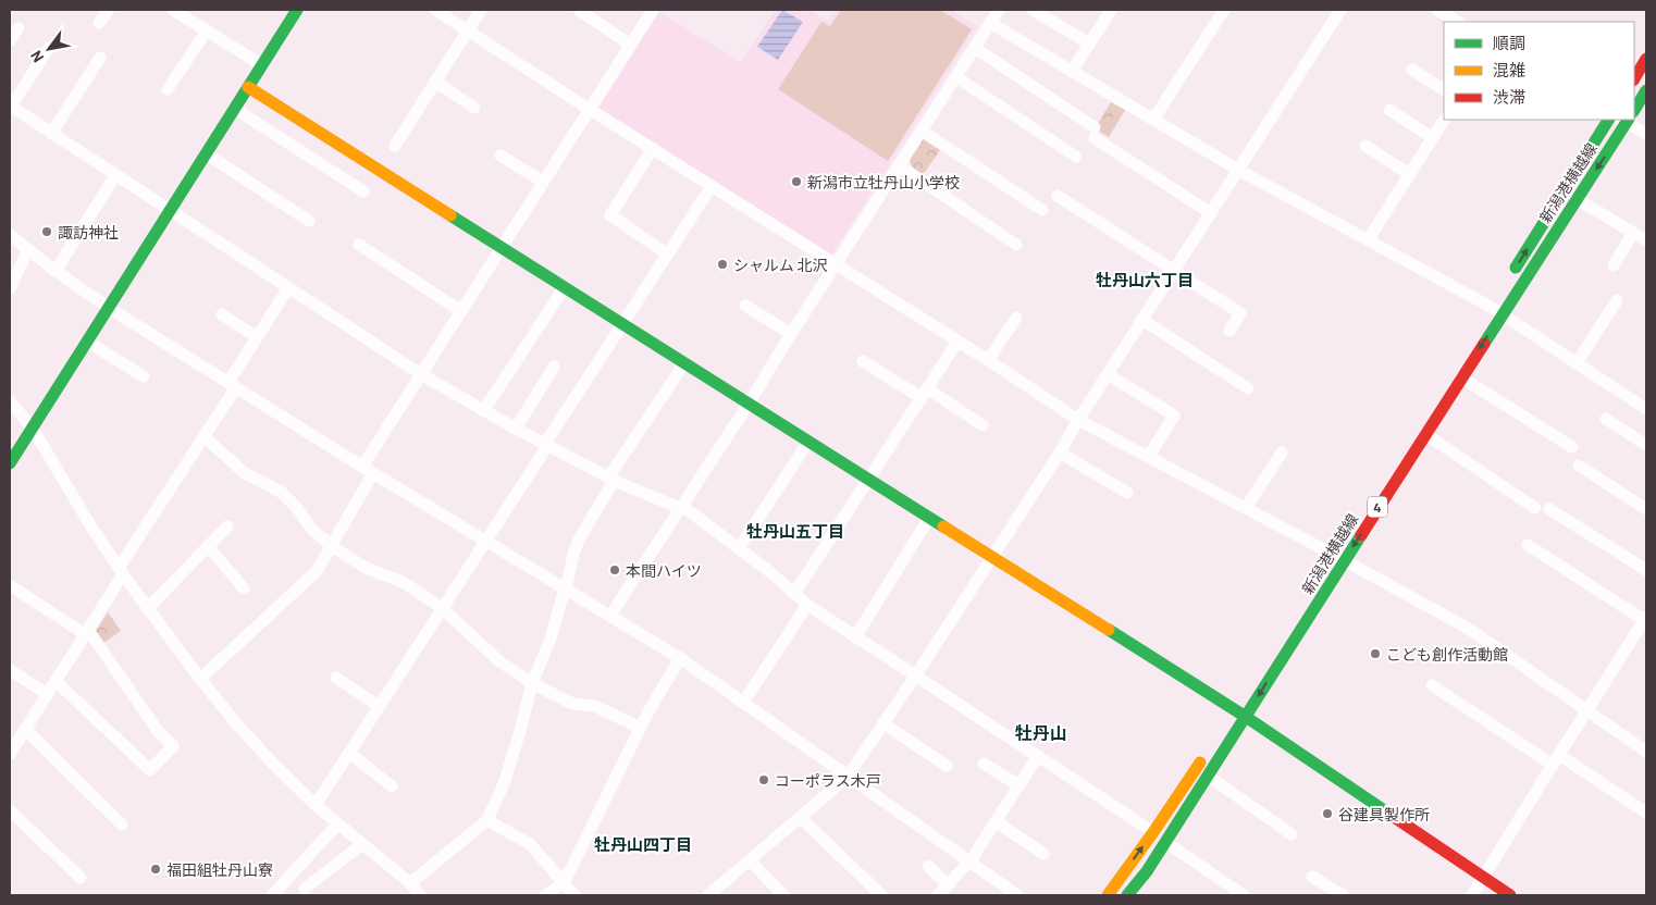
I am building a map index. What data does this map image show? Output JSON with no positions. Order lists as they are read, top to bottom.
{
  "streets": {
    "street": ["新潟港横越線", "4"]
  },
  "districts": [
    "牡丹山六丁目",
    "牡丹山五丁目",
    "牡丹山",
    "牡丹山四丁目"
  ],
  "places": [
    "新潟市立牡丹山小学校",
    "諏訪神社",
    "シャルム 北沢",
    "本間ハイツ",
    "こども創作活動館",
    "コーポラス木戸",
    "谷建具製作所",
    "福田組牡丹山寮"
  ],
  "legend": ["順調", "混雑", "渋滞"],
  "north": "bottom left"
}
